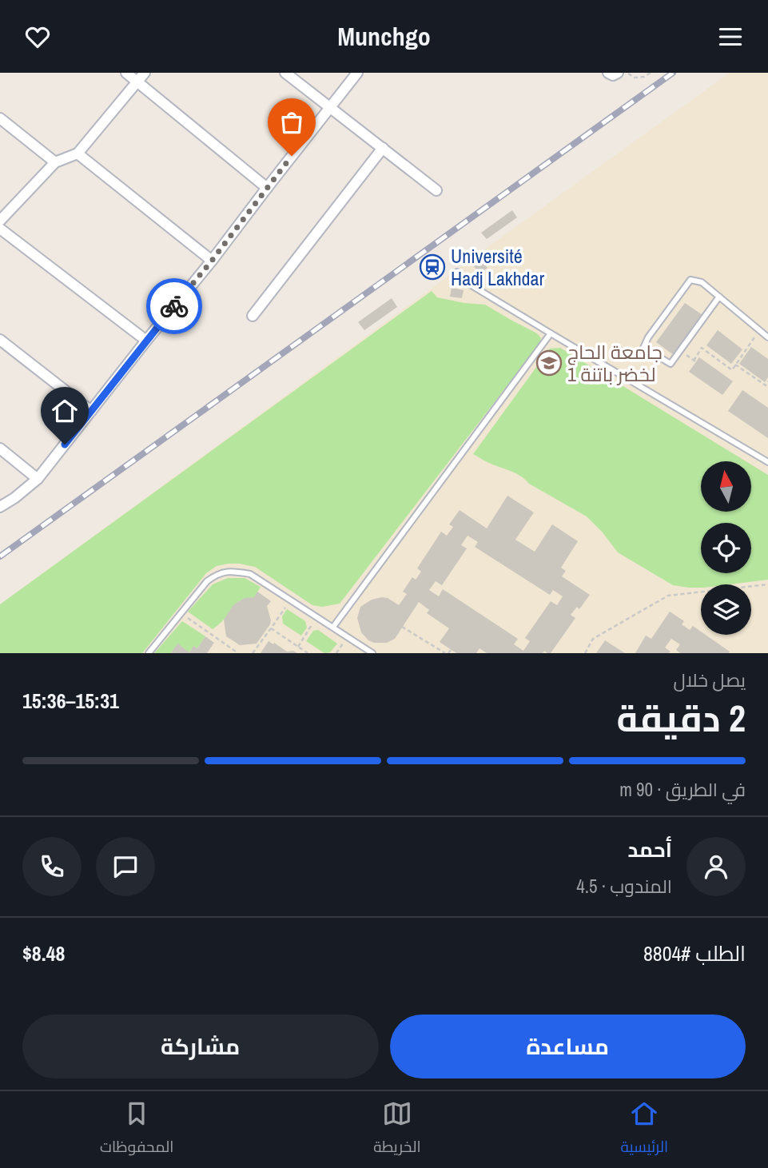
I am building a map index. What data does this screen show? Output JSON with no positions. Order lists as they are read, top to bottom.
{
  "places": {
    "station": ["Université Hadj Lakhdar"],
    "school or university": ["جامعة الحاج لخضر باتنة 1"]
  },
  "north": "top",
  "page": {
    "header": "Munchgo",
    "heading": ["2 دقيقة", "يصل خلال", "15:31–15:36"],
    "panel": [
      "أحمد",
      "المندوب · 4.5",
      "الطلب #8804",
      "$8.48"
    ],
    "bar": "في الطريق · 90 m",
    "buttons": ["مساعدة", "مشاركة"],
    "tabs": ["الرئيسية", "الخريطة", "المحفوظات"]
  }
}
